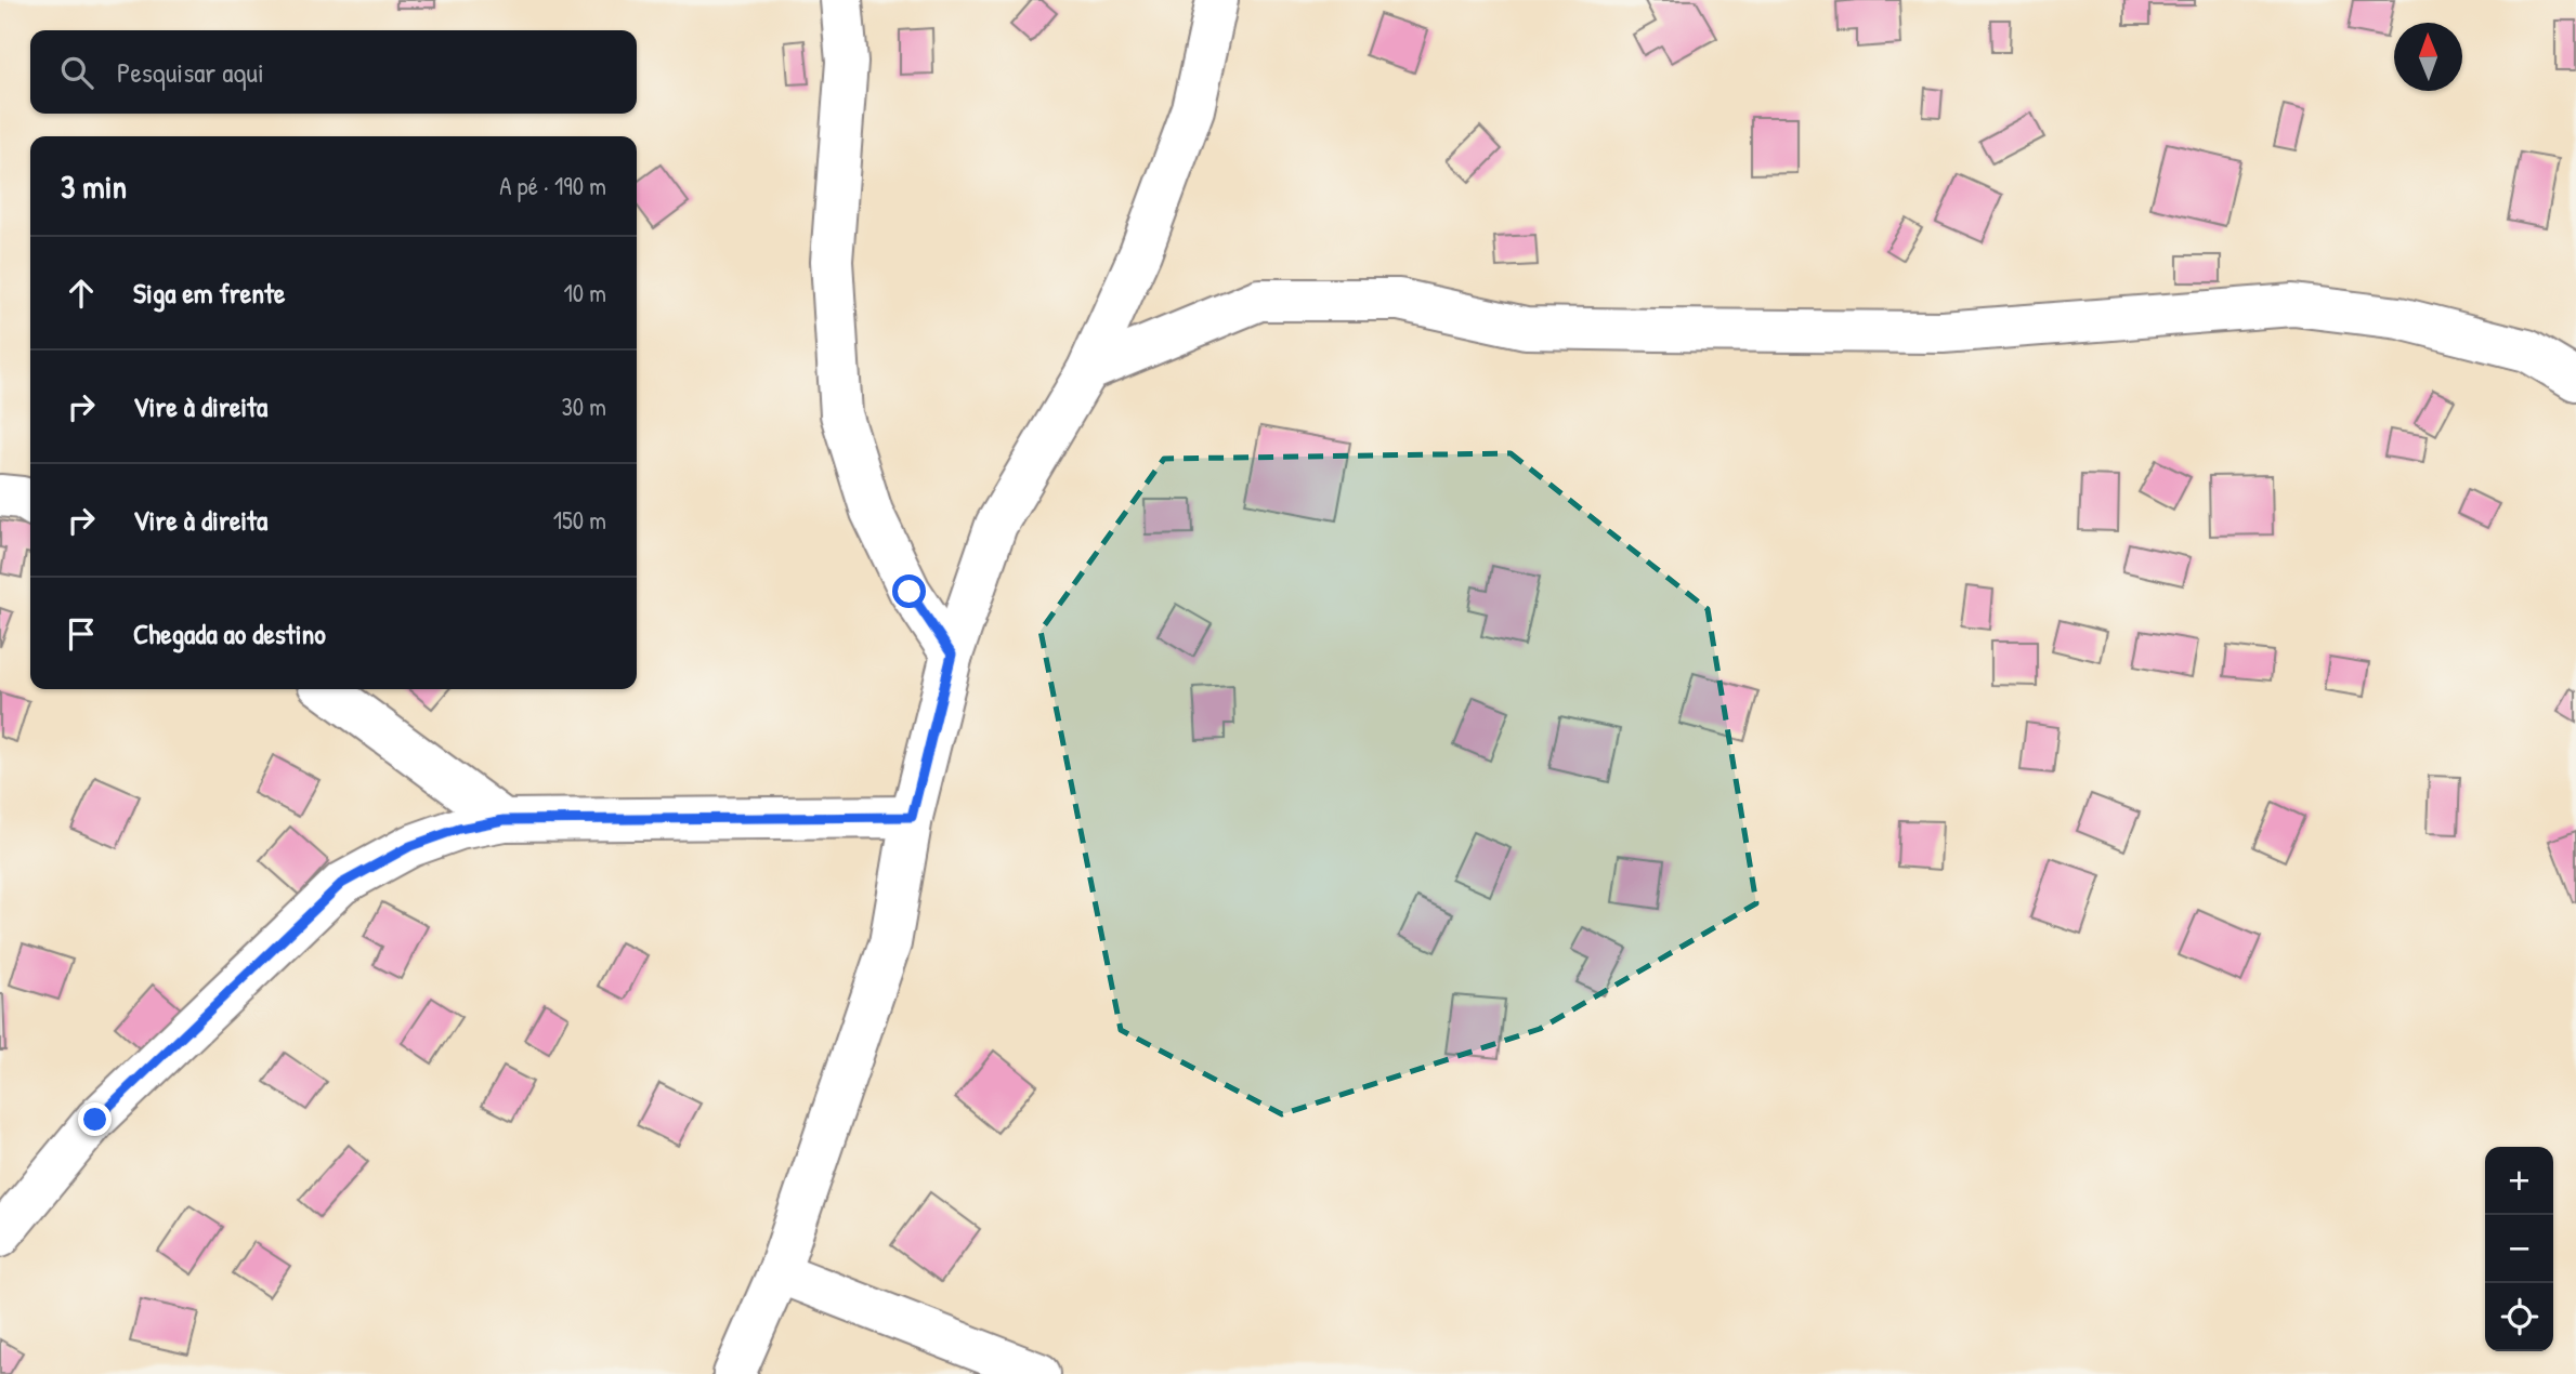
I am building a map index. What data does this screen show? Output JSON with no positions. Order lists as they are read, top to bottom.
{
  "north": "top",
  "page": {
    "search": "Pesquisar aqui",
    "heading": ["3 min", "A pé · 190 m"],
    "list": [
      ["Siga em frente", "10 m"],
      ["Vire à direita", "30 m"],
      ["Vire à direita", "150 m"],
      "Chegada ao destino"
    ],
    "map_buttons": ["+", "−"]
  }
}
